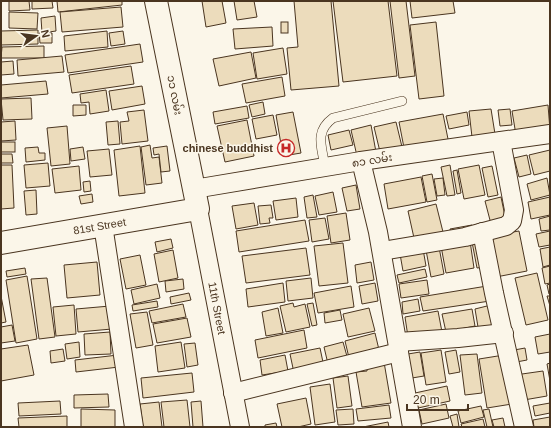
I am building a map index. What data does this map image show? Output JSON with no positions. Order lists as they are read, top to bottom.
{
  "streets": {
    "street": [
      "၁၁ လမ်း",
      "၈၁ လမ်း",
      "81st Street",
      "11th Street"
    ]
  },
  "crossings": [
    ["၁၁ လမ်း", "၈၁ လမ်း"],
    ["၁၁ လမ်း", "81st Street"],
    ["၁၁ လမ်း", "11th Street"],
    ["၈၁ လမ်း", "81st Street"],
    ["၈၁ လမ်း", "11th Street"],
    ["81st Street", "11th Street"]
  ],
  "places": {
    "hospital": ["chinese buddhist"]
  },
  "scale_bar": "20 m",
  "north": "right"
}
